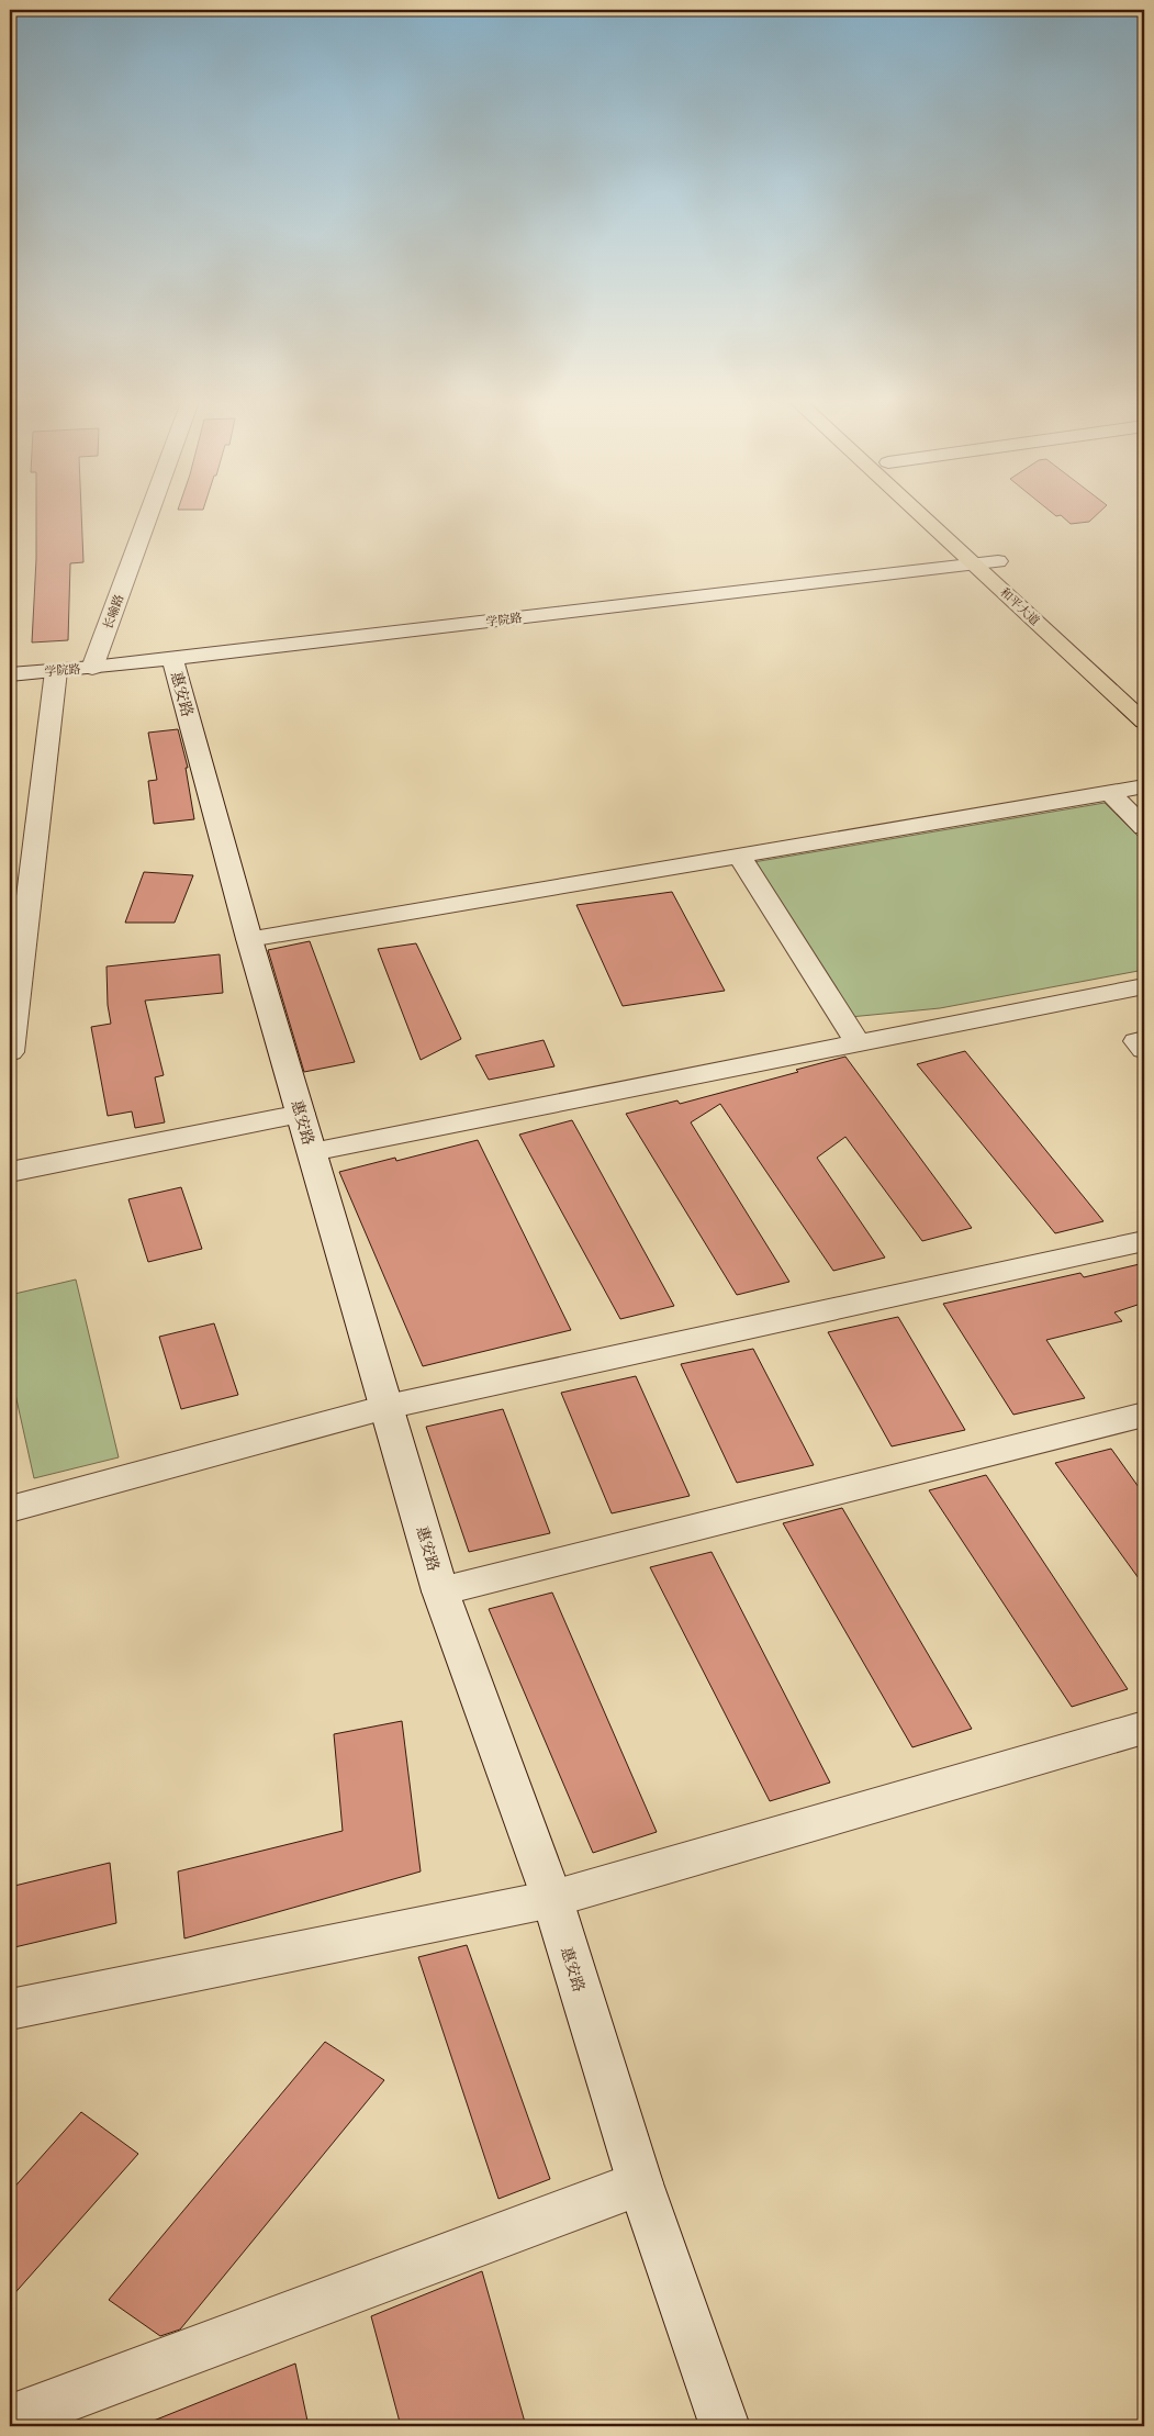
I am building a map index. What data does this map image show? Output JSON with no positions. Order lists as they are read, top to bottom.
{
  "streets": {
    "main road": ["和平大道"],
    "street": ["长喻路", "学院路", "惠安路"]
  },
  "crossings": [
    ["和平大道", "学院路"],
    ["长喻路", "学院路"],
    ["学院路", "惠安路"]
  ]
}
